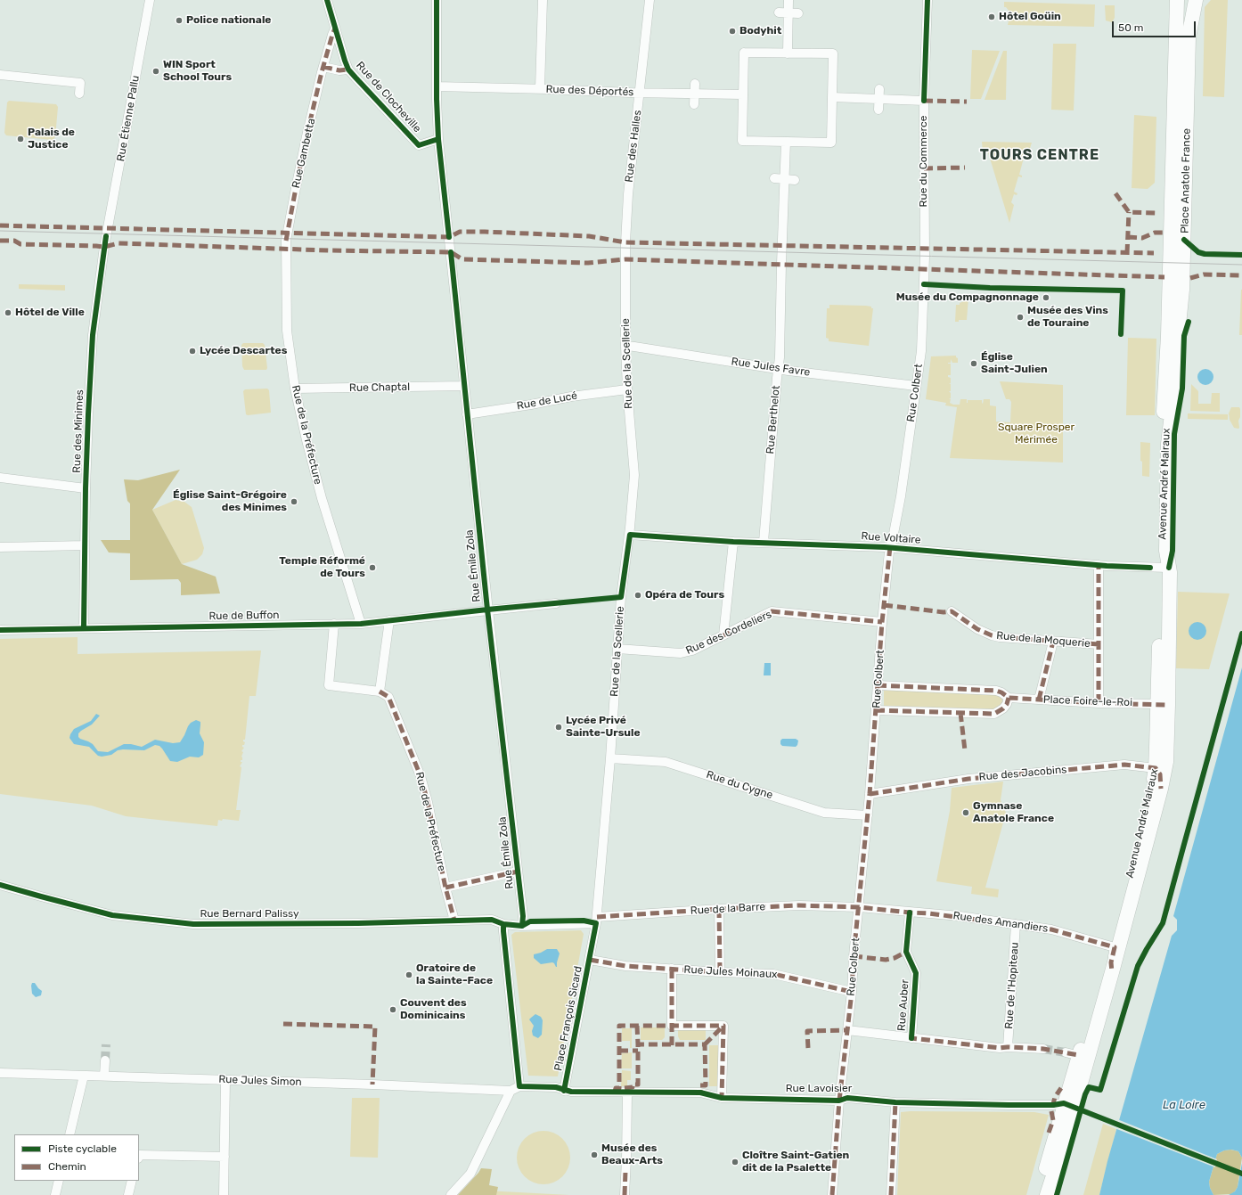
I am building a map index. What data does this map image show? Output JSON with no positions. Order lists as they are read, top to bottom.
{
  "streets": {
    "main road": ["Place Anatole France", "Avenue André Malraux"],
    "street": [
      "Rue des Déportés",
      "Rue de Clocheville",
      "Rue Étienne Pallu",
      "Rue des Halles",
      "Rue Gambetta",
      "Rue du Commerce",
      "Rue de la Scellerie",
      "Rue Jules Favre",
      "Rue Chaptal",
      "Rue Colbert",
      "Rue de Lucé",
      "Rue Berthelot",
      "Rue des Minimes",
      "Rue de la Préfecture",
      "Rue Voltaire",
      "Rue Émile Zola",
      "Rue de Buffon",
      "Rue des Cordeliers",
      "Rue de la Moquerie",
      "Place Foire-le-Roi",
      "Rue des Jacobins",
      "Rue du Cygne",
      "Rue de la Barre",
      "Rue Bernard Palissy",
      "Rue des Amandiers",
      "Rue Jules Moinaux",
      "Rue de l'Hopiteau",
      "Rue Auber",
      "Place François Sicard",
      "Rue Jules Simon",
      "Rue Lavoisier"
    ]
  },
  "crossings": [
    ["Rue des Déportés", "Rue des Halles"],
    ["Rue des Déportés", "Rue Émile Zola"],
    ["Rue de Clocheville", "Rue Gambetta"],
    ["Rue de Clocheville", "Rue Émile Zola"],
    ["Rue Étienne Pallu", "Rue des Minimes"],
    ["Rue des Halles", "Rue de la Scellerie"],
    ["Rue Gambetta", "Rue de la Préfecture"],
    ["Rue du Commerce", "Rue Colbert"],
    ["Place Anatole France", "Avenue André Malraux"],
    ["Rue de la Scellerie", "Rue Jules Favre"],
    ["Rue de la Scellerie", "Rue de Lucé"],
    ["Rue de la Scellerie", "Rue Voltaire"],
    ["Rue de la Scellerie", "Rue des Cordeliers"],
    ["Rue de la Scellerie", "Rue du Cygne"],
    ["Rue de la Scellerie", "Rue de la Barre"],
    ["Rue de la Scellerie", "Place François Sicard"],
    ["Rue Jules Favre", "Rue Colbert"],
    ["Rue Jules Favre", "Rue Berthelot"],
    ["Rue Chaptal", "Rue de la Préfecture"],
    ["Rue Chaptal", "Rue Émile Zola"],
    ["Rue Colbert", "Rue Voltaire"],
    ["Rue Colbert", "Rue des Cordeliers"],
    ["Rue Colbert", "Place Foire-le-Roi"],
    ["Rue Colbert", "Rue des Jacobins"],
    ["Rue Colbert", "Rue du Cygne"],
    ["Rue Colbert", "Rue de la Barre"],
    ["Rue Colbert", "Rue des Amandiers"],
    ["Rue Colbert", "Rue Jules Moinaux"],
    ["Rue Colbert", "Rue Lavoisier"],
    ["Rue de Lucé", "Rue Émile Zola"],
    ["Rue Berthelot", "Rue Voltaire"],
    ["Rue des Minimes", "Rue de Buffon"],
    ["Rue de la Préfecture", "Rue de Buffon"],
    ["Rue de la Préfecture", "Rue Bernard Palissy"],
    ["Avenue André Malraux", "Rue Voltaire"],
    ["Avenue André Malraux", "Place Foire-le-Roi"],
    ["Avenue André Malraux", "Rue des Jacobins"],
    ["Avenue André Malraux", "Rue des Amandiers"],
    ["Avenue André Malraux", "Rue Lavoisier"],
    ["Rue Émile Zola", "Rue de Buffon"],
    ["Rue de la Barre", "Rue des Amandiers"],
    ["Rue de la Barre", "Place François Sicard"],
    ["Rue des Amandiers", "Rue de l'Hopiteau"],
    ["Rue des Amandiers", "Rue Auber"],
    ["Rue Jules Moinaux", "Place François Sicard"],
    ["Place François Sicard", "Rue Lavoisier"]
  ],
  "districts": ["TOURS CENTRE"],
  "water": ["La Loire"],
  "parks": ["Square Prosper Mérimée"],
  "places": [
    "Hôtel Goüin",
    "Police nationale",
    "Bodyhit",
    "WIN Sport School Tours",
    "Palais de Justice",
    "Musée du Compagnonnage",
    "Hôtel de Ville",
    "Musée des Vins de Touraine",
    "Lycée Descartes",
    "Église Saint-Julien",
    "Église Saint-Grégoire des Minimes",
    "Temple Réformé de Tours",
    "Opéra de Tours",
    "Lycée Privé Sainte-Ursule",
    "Gymnase Anatole France",
    "Oratoire de la Sainte-Face",
    "Couvent des Dominicains",
    "Musée des Beaux-Arts",
    "Cloître Saint-Gatien dit de la Psalette"
  ],
  "legend": ["Piste cyclable", "Chemin"],
  "scale_bar": "50 m"
}
